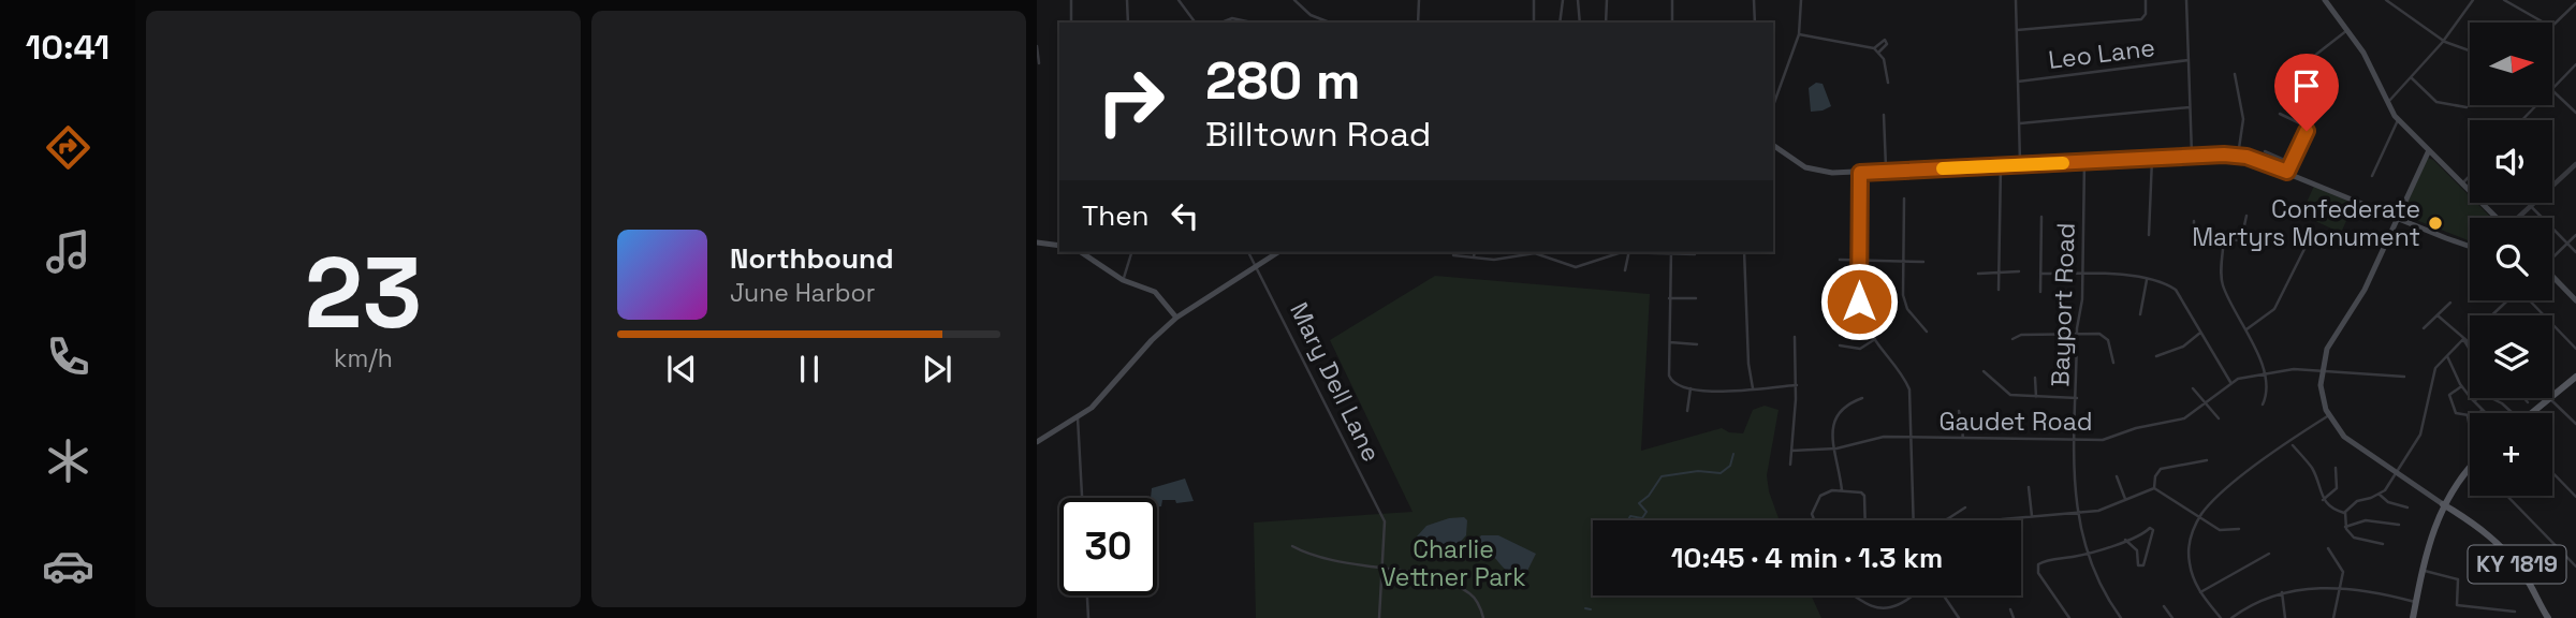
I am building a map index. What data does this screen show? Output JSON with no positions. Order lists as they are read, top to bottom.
{
  "streets": {
    "main road": ["KY 1819"],
    "street": [
      "Leo Lane",
      "Bayport Road",
      "Mary Dell Lane",
      "Gaudet Road"
    ]
  },
  "crossings": [
    ["Bayport Road", "Gaudet Road"],
    ["Gaudet Road", "KY 1819"]
  ],
  "parks": ["Charlie Vettner Park"],
  "places": ["Confederate Martyrs Monument"],
  "north": "right",
  "page": {
    "tabs": "10:41",
    "tile": ["23", "km/h"],
    "map_buttons": "+",
    "turn": ["280 m", "Billtown Road"],
    "then": "Then",
    "song": ["Northbound", "June Harbor"],
    "limit": "30",
    "trip": "10:45 · 4 min · 1.3 km"
  }
}
